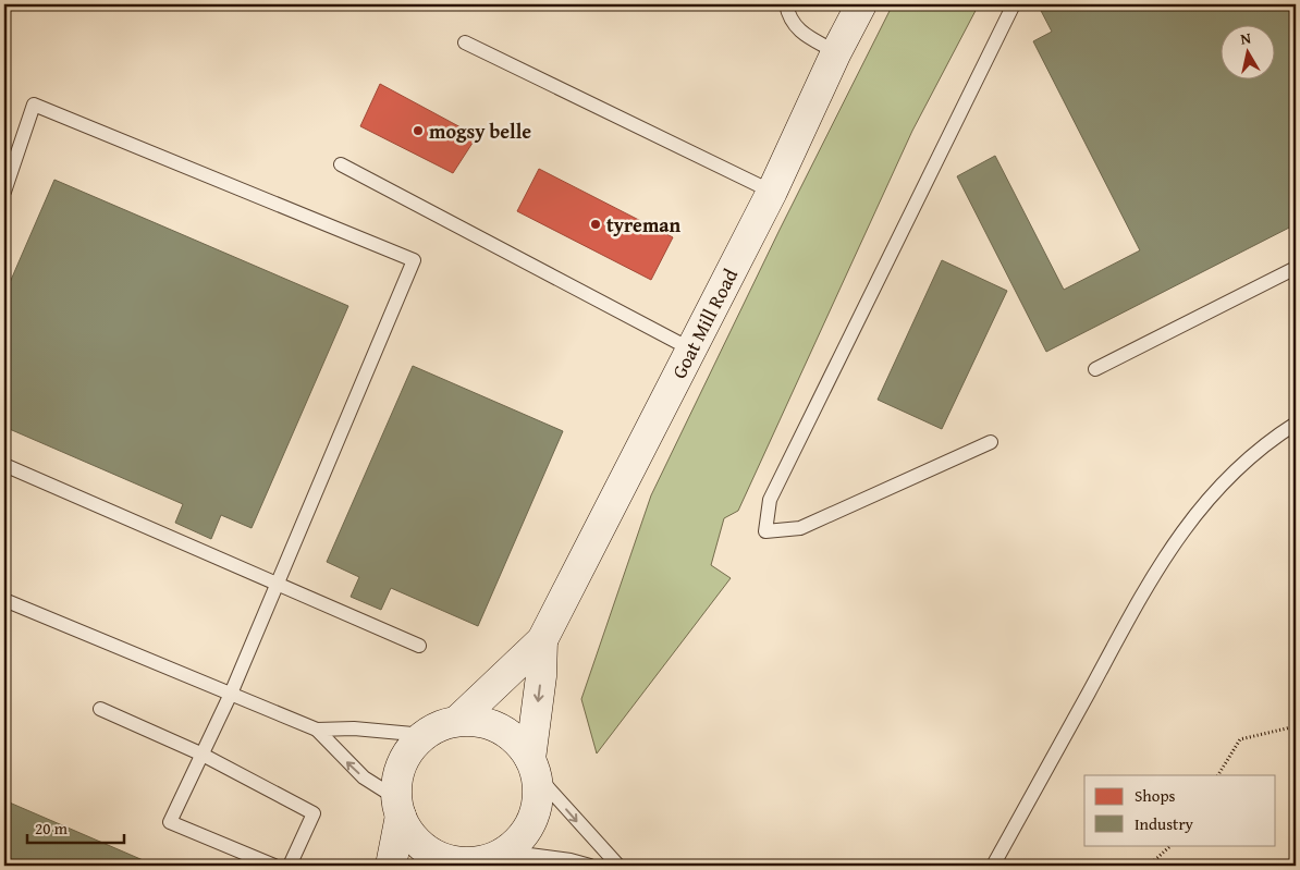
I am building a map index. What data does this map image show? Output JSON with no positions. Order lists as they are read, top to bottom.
{
  "streets": {
    "street": ["Goat Mill Road"]
  },
  "places": ["mogsy belle", "tyreman"],
  "legend": ["Shops", "Industry"],
  "scale_bar": "20 m",
  "north": "top"
}
